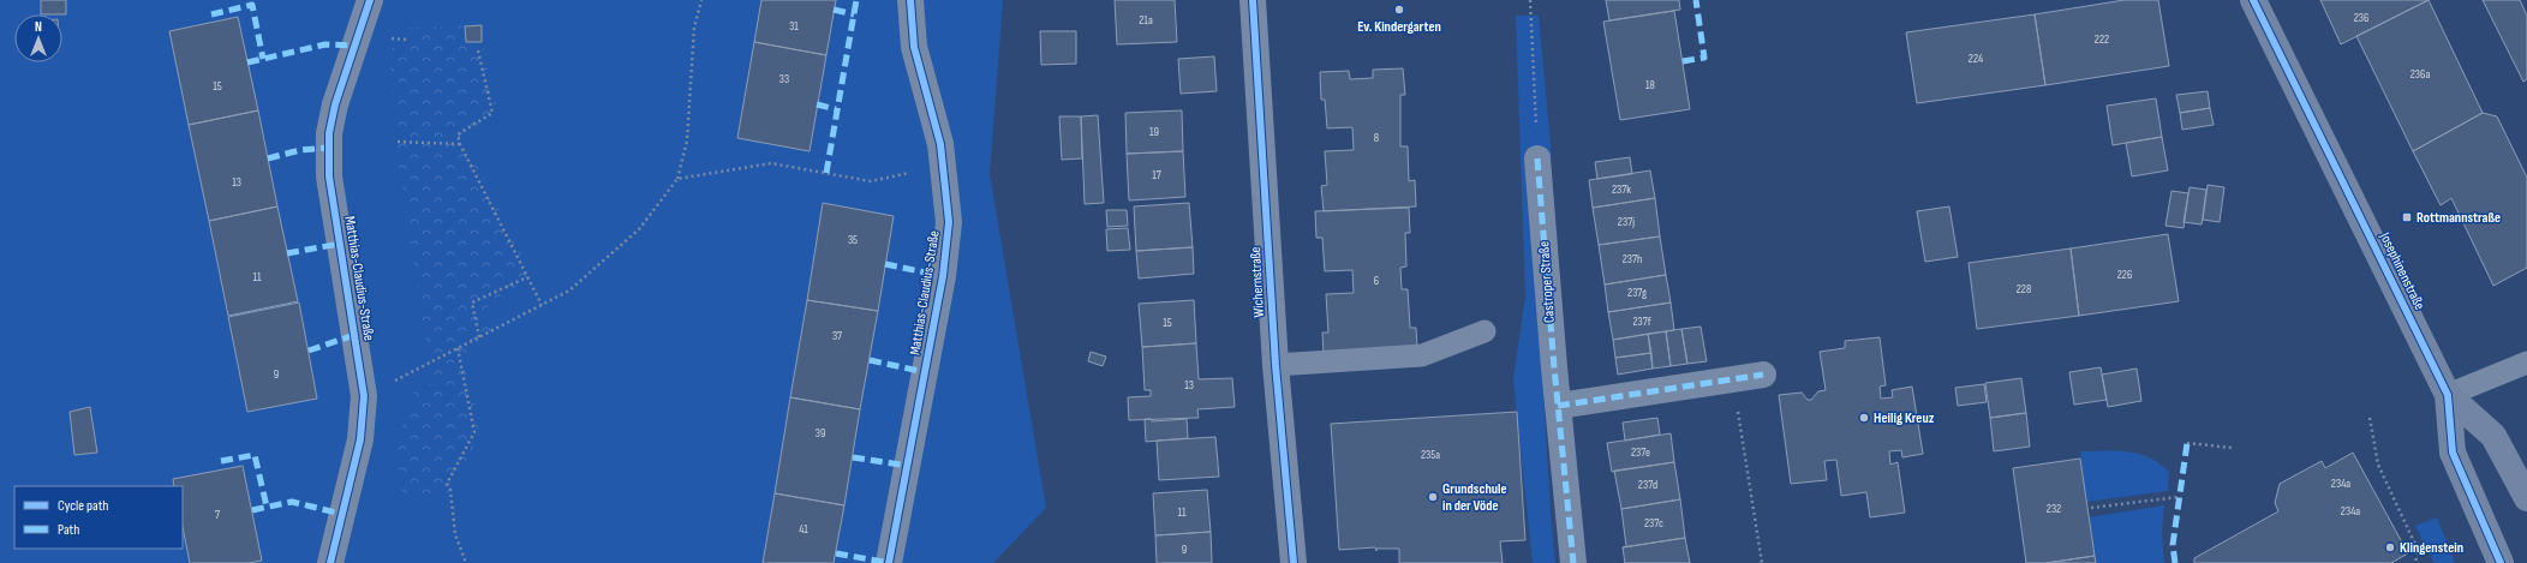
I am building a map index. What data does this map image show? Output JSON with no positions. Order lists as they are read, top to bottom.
{
  "streets": {
    "street": [
      "Josephinenstraße",
      "Matthias-Claudius-Straße",
      "Wichernstraße",
      "Castroper Straße"
    ]
  },
  "places": {
    "other": [
      "Ev. Kindergarten",
      "Heilig Kreuz",
      "Grundschule in der Vöde",
      "Klingenstein"
    ],
    "transit": ["Rottmannstraße"]
  },
  "house_numbers": [
    "236",
    "21a",
    "31",
    "222",
    "224",
    "236a",
    "33",
    "18",
    "15",
    "19",
    "8",
    "17",
    "13",
    "237k",
    "237j",
    "35",
    "237h",
    "226",
    "11",
    "6",
    "228",
    "237g",
    "237f",
    "15",
    "37",
    "9",
    "13",
    "39",
    "237e",
    "235a",
    "234a",
    "237d",
    "232",
    "234a",
    "11",
    "7",
    "237c",
    "41",
    "9"
  ],
  "legend": ["Cycle path", "Path"],
  "north": "top"
}
